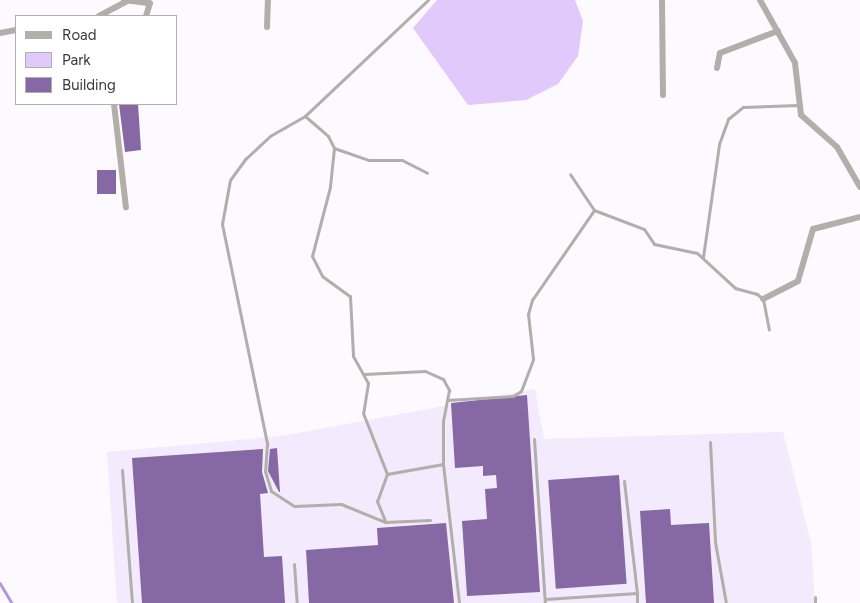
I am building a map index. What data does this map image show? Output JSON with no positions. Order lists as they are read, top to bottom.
{
  "legend": ["Road", "Park", "Building"]
}
